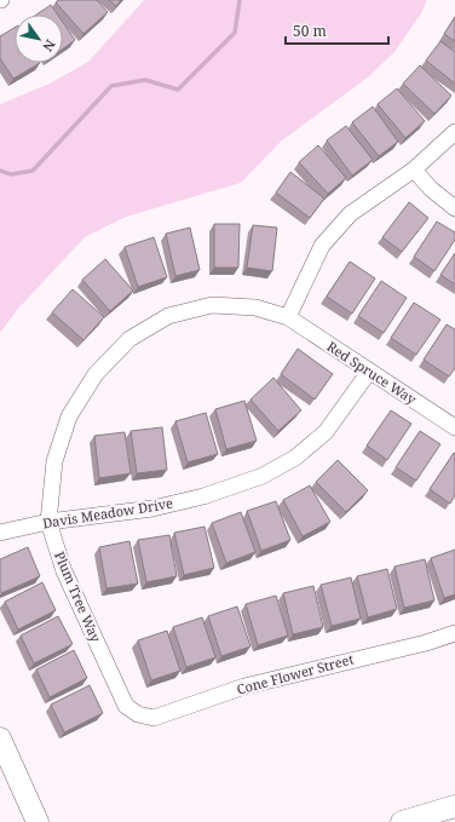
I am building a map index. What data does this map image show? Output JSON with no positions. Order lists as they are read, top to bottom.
{
  "streets": {
    "street": [
      "Red Spruce Way",
      "Davis Meadow Drive",
      "Plum Tree Way",
      "Cone Flower Street"
    ]
  },
  "crossings": [
    ["Red Spruce Way", "Davis Meadow Drive"],
    ["Red Spruce Way", "Plum Tree Way"],
    ["Davis Meadow Drive", "Plum Tree Way"],
    ["Plum Tree Way", "Cone Flower Street"]
  ],
  "scale_bar": "50 m",
  "north": "bottom right"
}
